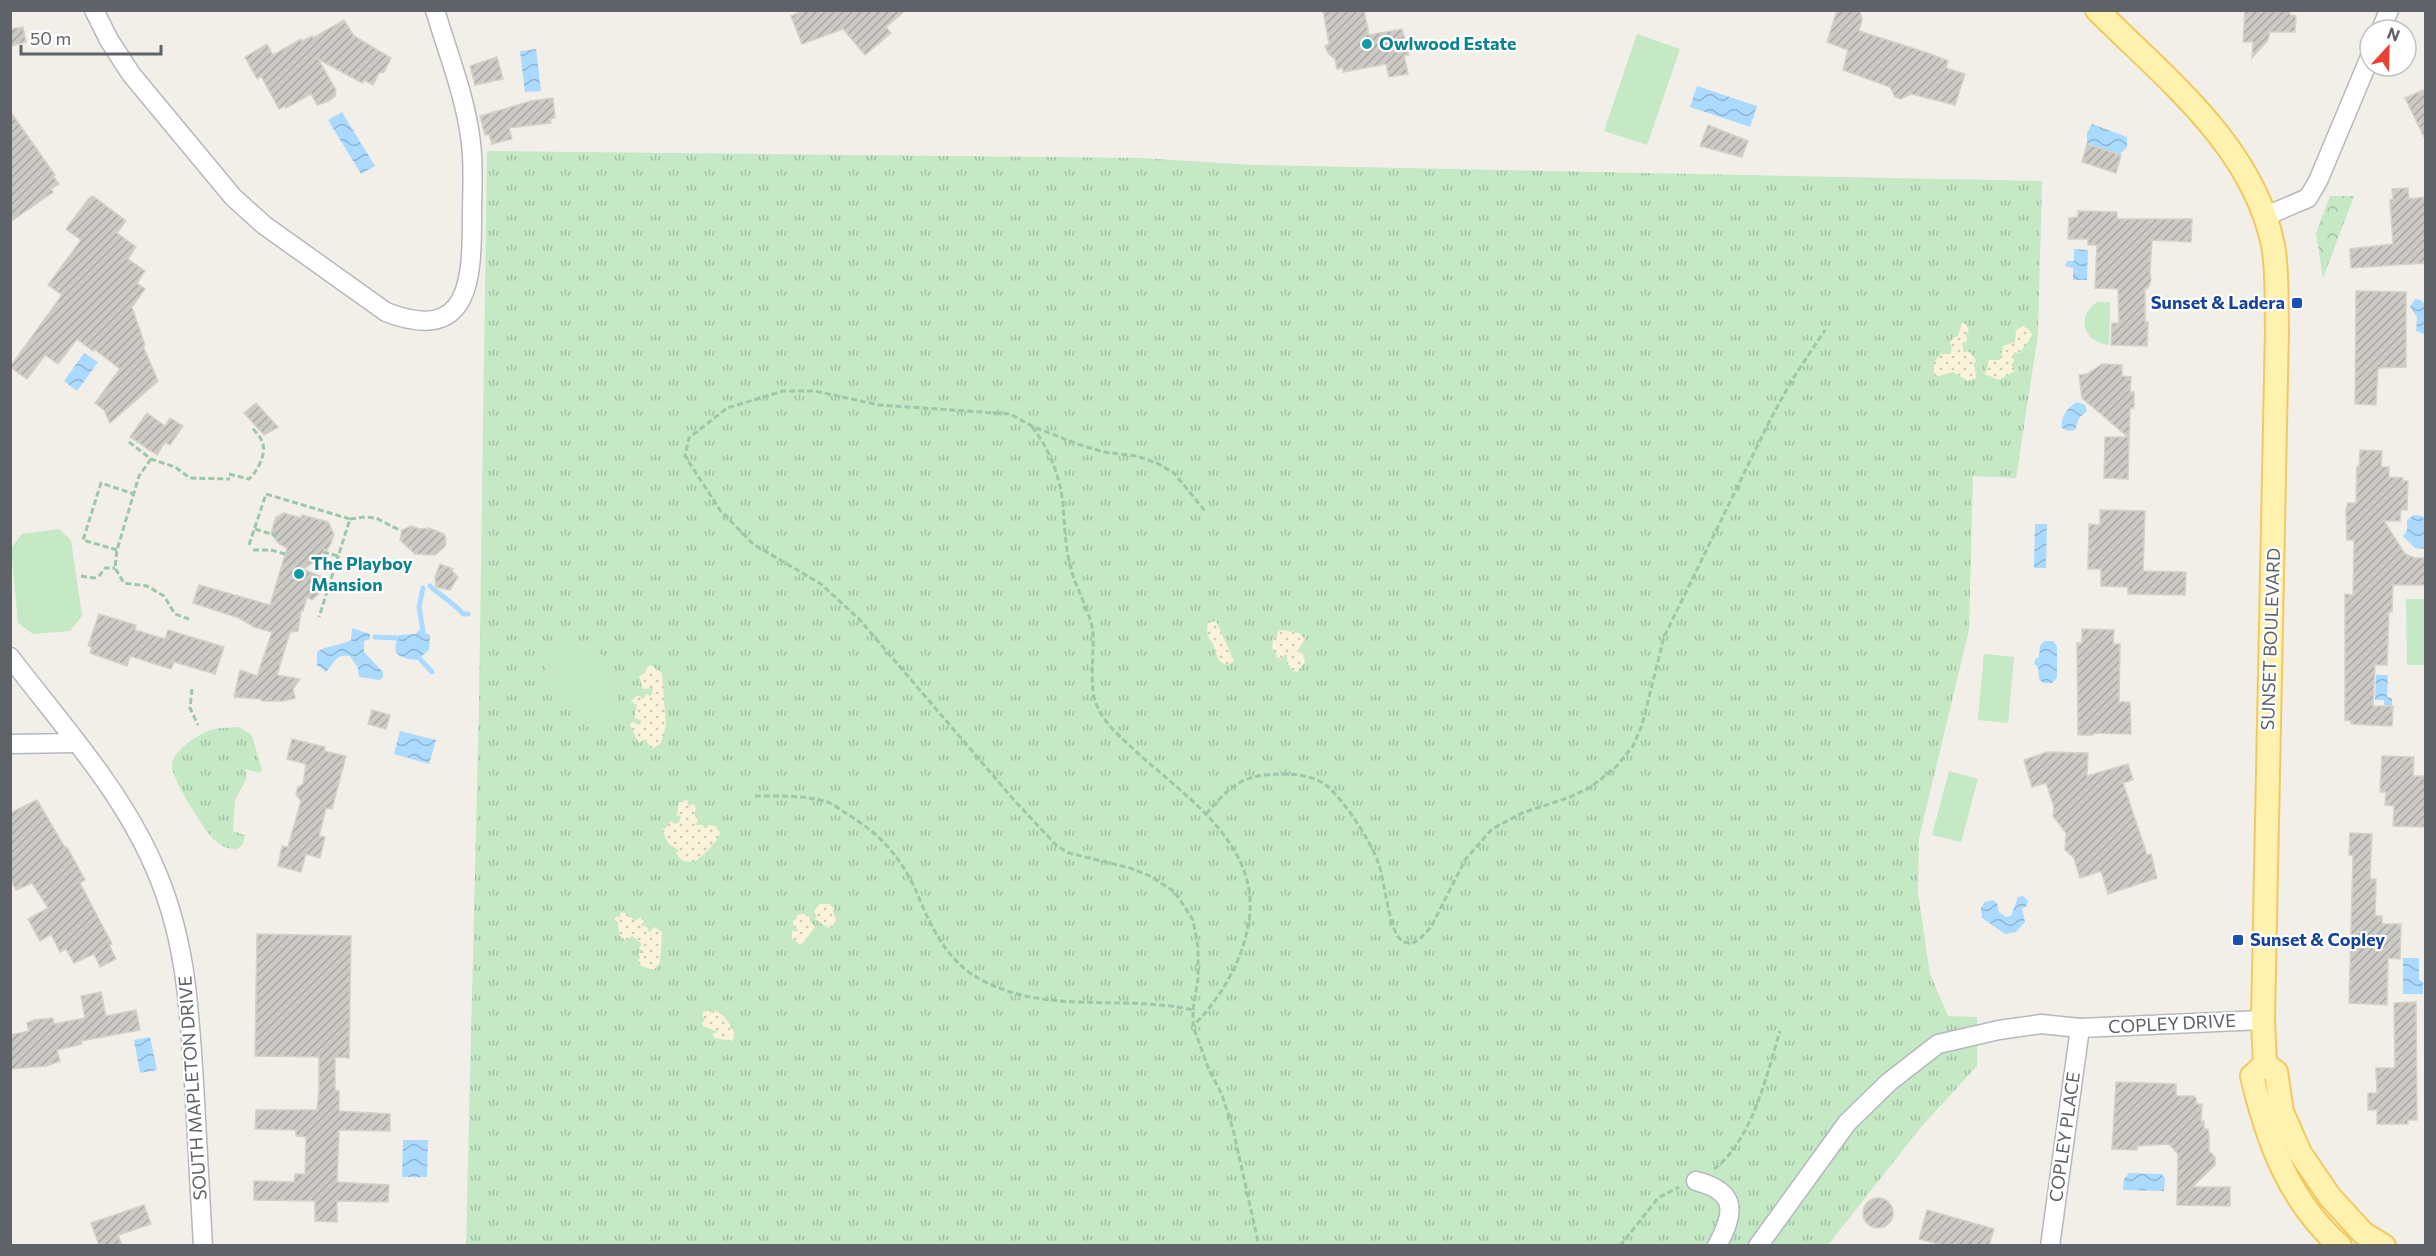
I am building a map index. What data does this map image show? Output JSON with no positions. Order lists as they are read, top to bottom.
{
  "streets": {
    "main road": ["SUNSET BOULEVARD"],
    "street": ["COPLEY DRIVE", "SOUTH MAPLETON DRIVE", "COPLEY PLACE"]
  },
  "crossings": [
    ["SUNSET BOULEVARD", "COPLEY DRIVE"],
    ["COPLEY DRIVE", "COPLEY PLACE"]
  ],
  "places": {
    "other": ["Owlwood Estate", "The Playboy Mansion"],
    "transit": ["Sunset & Ladera", "Sunset & Copley"]
  },
  "scale_bar": "50 m",
  "north": "top"
}
